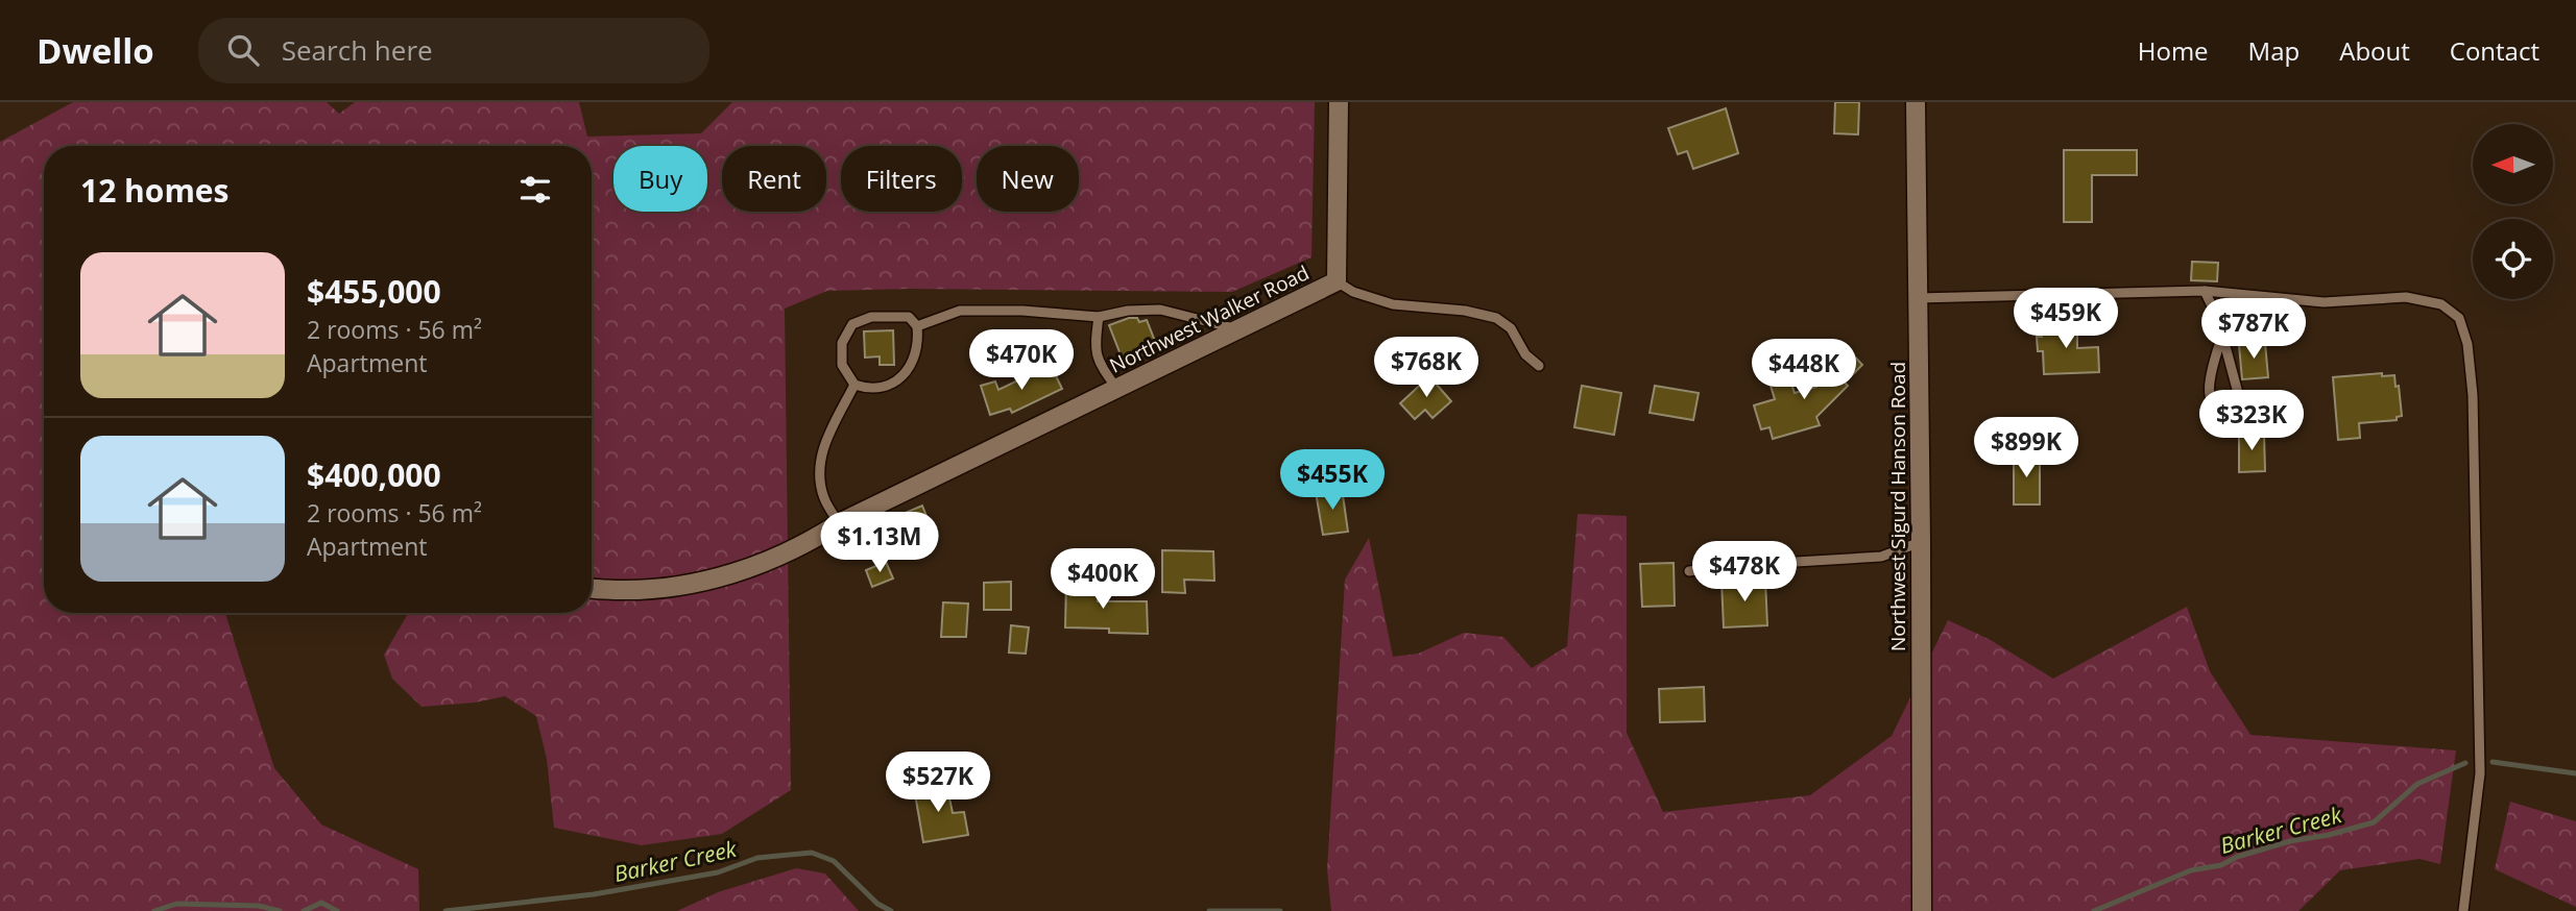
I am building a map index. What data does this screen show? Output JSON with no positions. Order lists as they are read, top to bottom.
{
  "streets": {
    "street": ["Northwest Walker Road", "Northwest Sigurd Hanson Road"]
  },
  "water": ["Barker Creek"],
  "north": "left",
  "page": {
    "header": "Dwello",
    "search": "Search here",
    "nav": [
      "Home",
      "Map",
      "About",
      "Contact"
    ],
    "chip": [
      "Buy",
      "Rent",
      "Filters",
      "New"
    ],
    "heading": "12 homes",
    "list": [
      {
        "name": "$455,000",
        "note": "2 rooms · 56 m² · Apartment"
      },
      {
        "name": "$400,000",
        "note": "2 rooms · 56 m² · Apartment"
      }
    ],
    "price": [
      "$459K",
      "$787K",
      "$470K",
      "$768K",
      "$448K",
      "$323K",
      "$899K",
      "$455K",
      "$1.13M",
      "$478K",
      "$400K",
      "$527K"
    ]
  }
}
